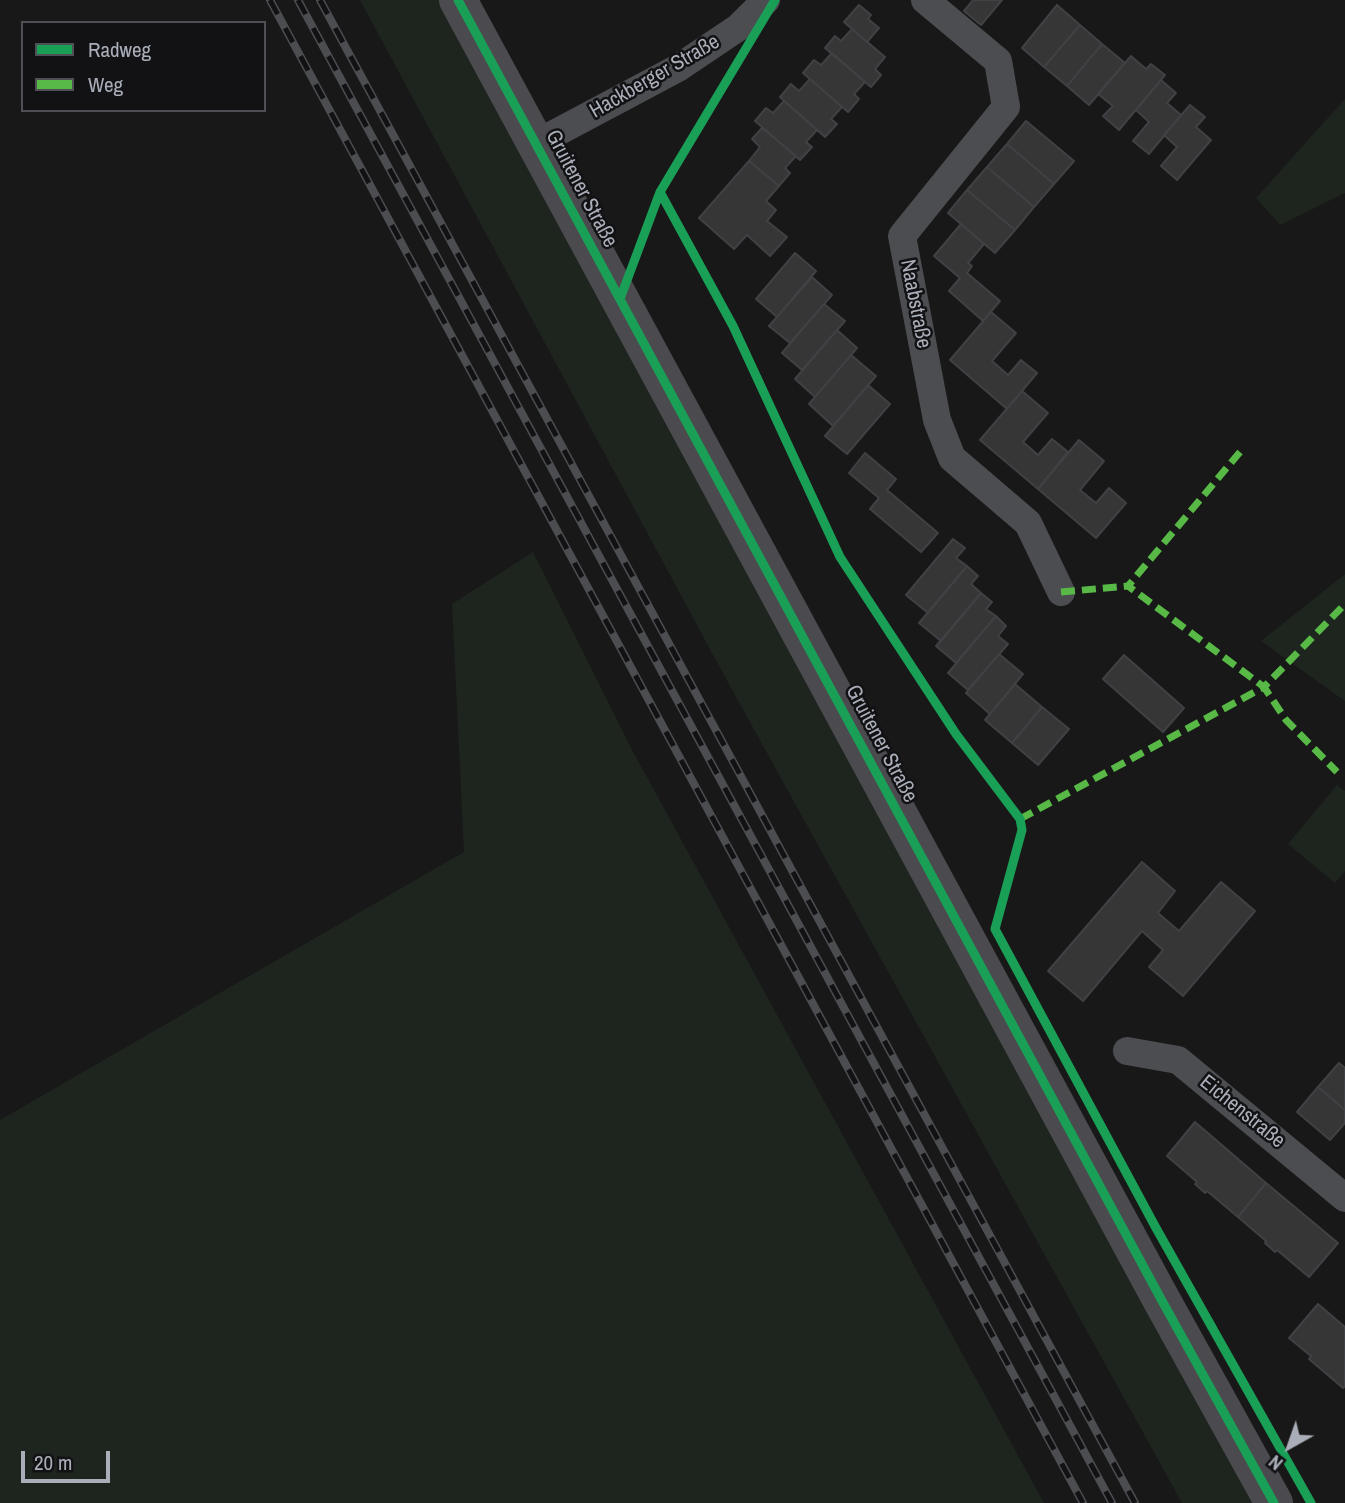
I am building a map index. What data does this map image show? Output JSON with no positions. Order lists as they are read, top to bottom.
{
  "streets": {
    "main road": ["Gruitener Straße"],
    "street": ["Hackberger Straße", "Naabstraße", "Eichenstraße"]
  },
  "crossings": [
    ["Hackberger Straße", "Gruitener Straße"]
  ],
  "legend": ["Radweg", "Weg"],
  "scale_bar": "20 m",
  "north": "bottom left"
}
